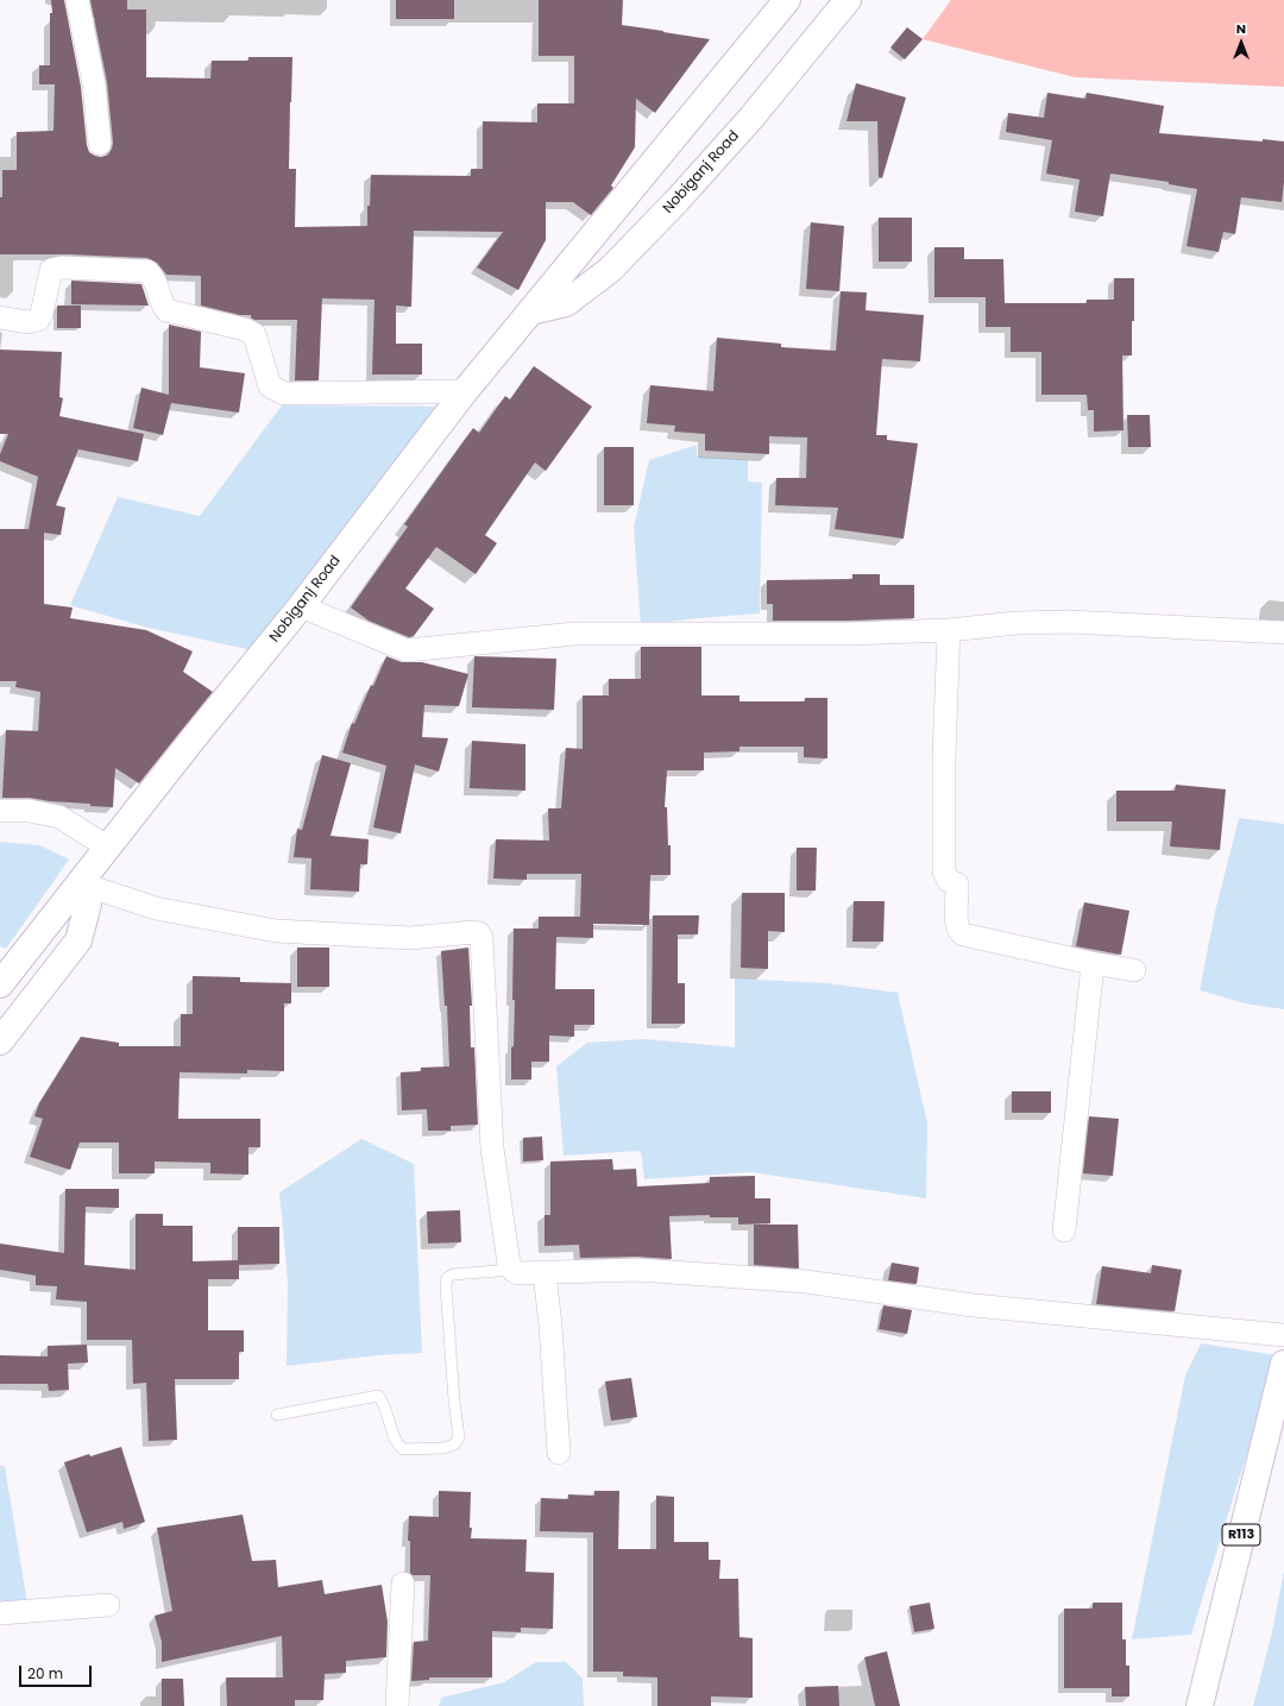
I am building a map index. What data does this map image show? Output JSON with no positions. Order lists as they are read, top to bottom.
{
  "streets": {
    "main road": ["Nobiganj Road", "R113"]
  },
  "scale_bar": "20 m",
  "north": "top"
}
